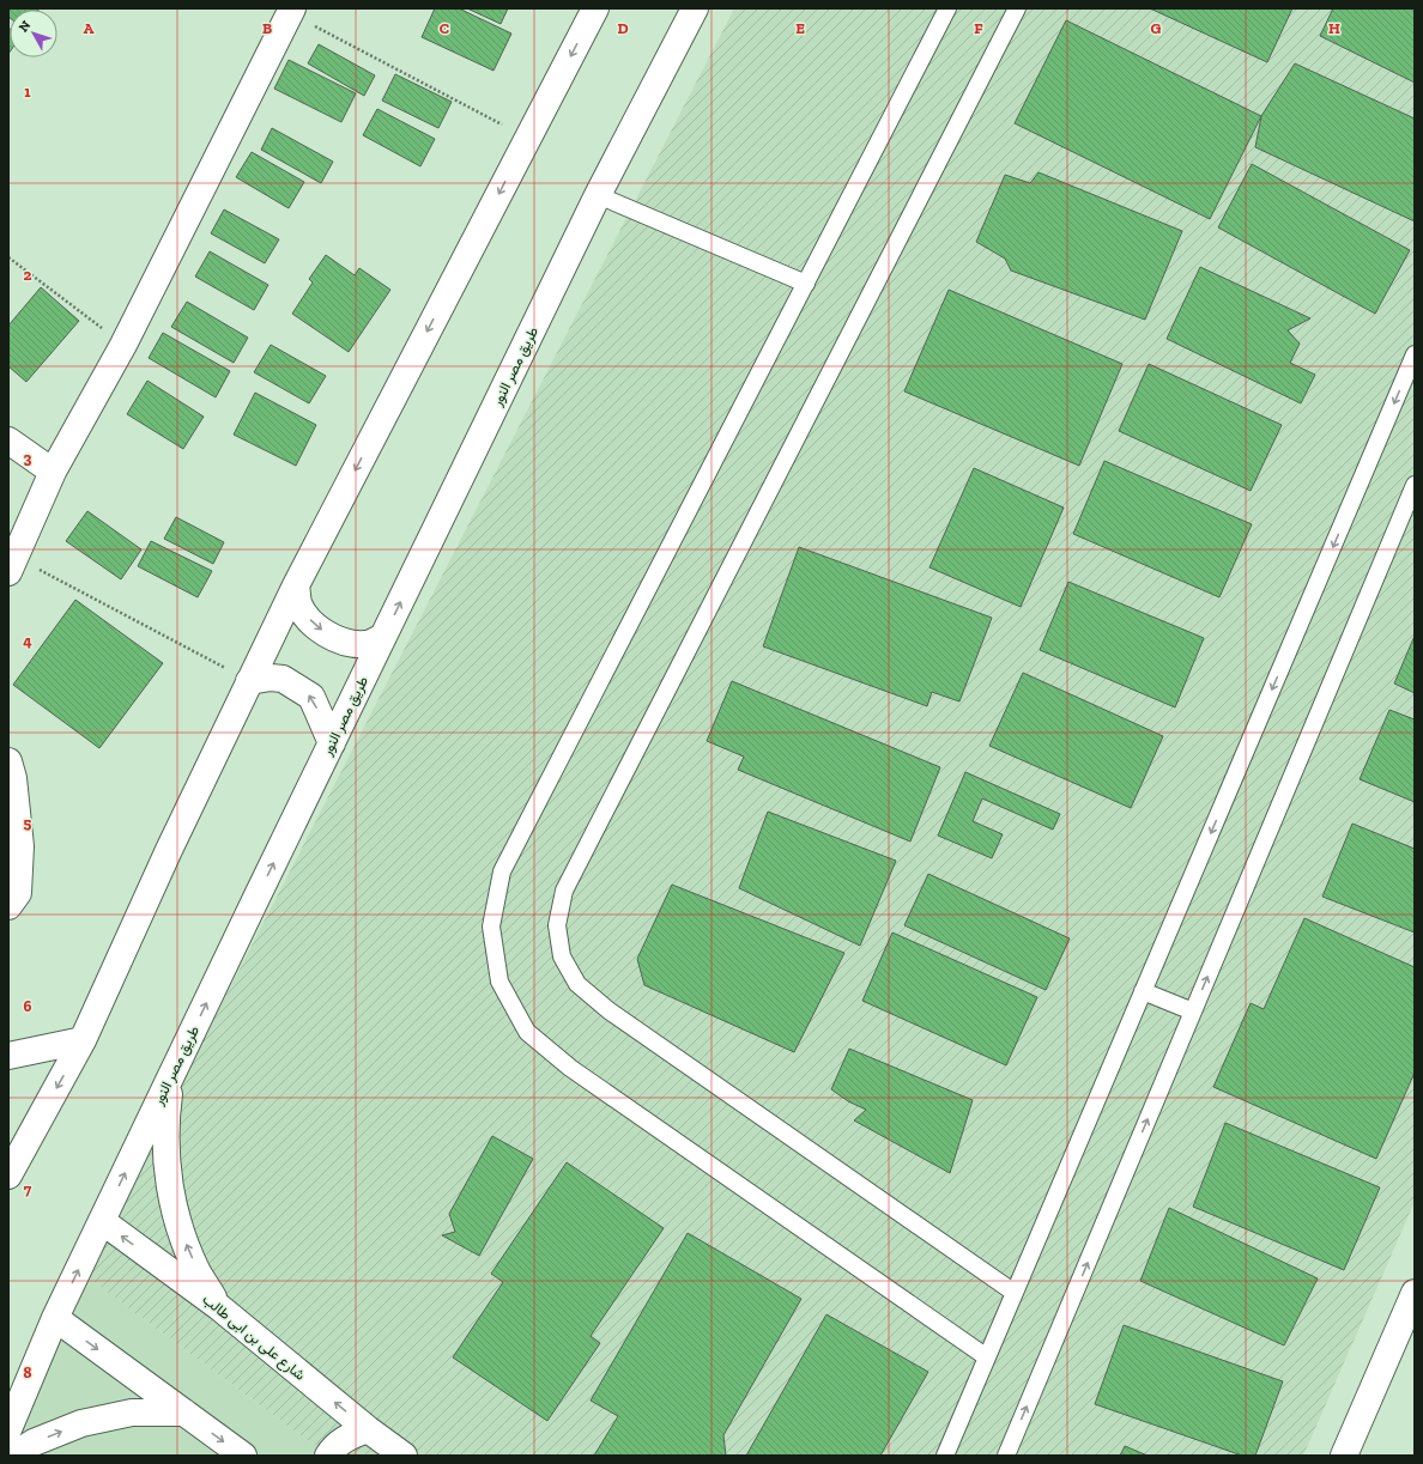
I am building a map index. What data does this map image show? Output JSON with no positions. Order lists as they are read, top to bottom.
{
  "streets": {
    "street": ["طريق مصر النور", "شارع على بن ابى طالب"]
  },
  "crossings": [
    ["طريق مصر النور", "شارع على بن ابى طالب"]
  ],
  "north": "top left",
  "grid": {
    "columns": [
      "A",
      "B",
      "C",
      "D",
      "E",
      "F",
      "G",
      "H"
    ],
    "rows": [
      "1",
      "2",
      "3",
      "4",
      "5",
      "6",
      "7",
      "8"
    ]
  }
}
